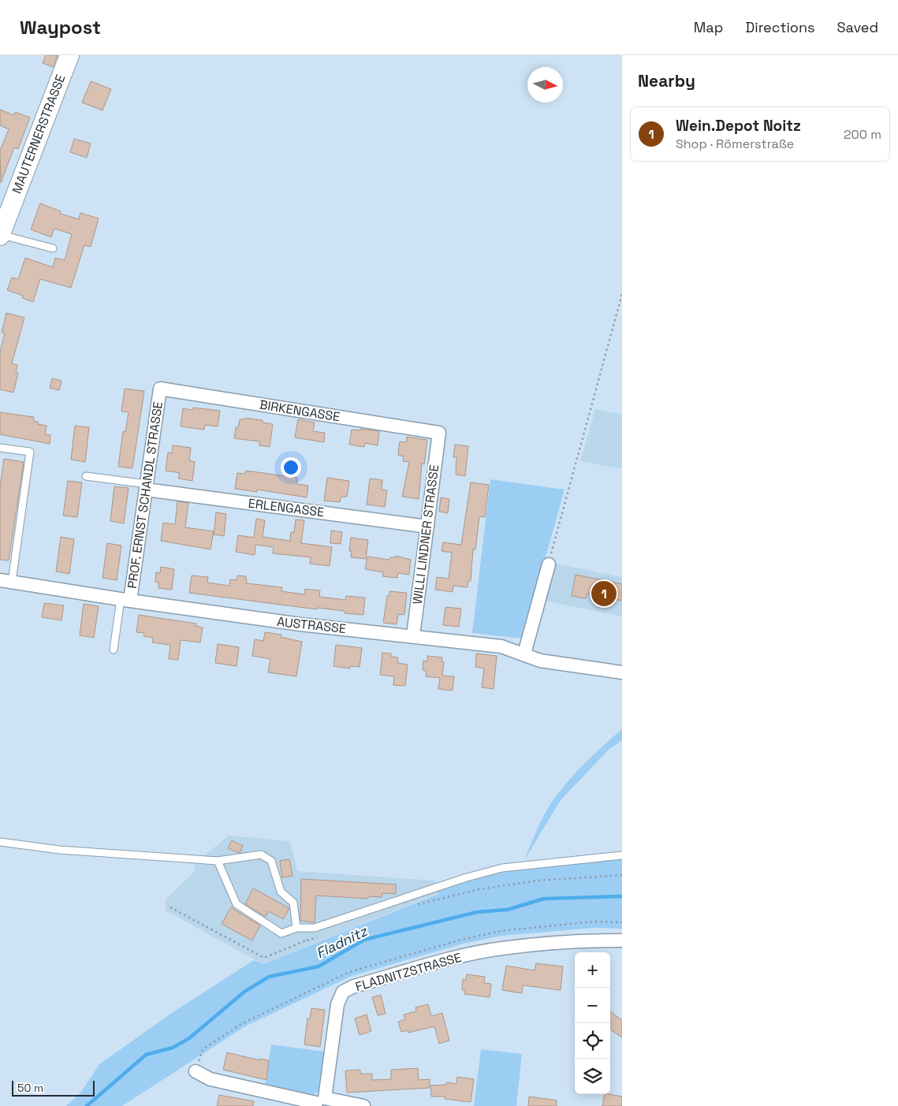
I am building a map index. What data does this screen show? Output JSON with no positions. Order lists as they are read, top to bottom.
{
  "streets": {
    "street": [
      "MAUTERNERSTRASSE",
      "BIRKENGASSE",
      "PROF. ERNST SCHANDL STRASSE",
      "ERLENGASSE",
      "WILLI LINDNER STRASSE",
      "AUSTRASSE",
      "FLADNITZSTRASSE"
    ]
  },
  "crossings": [
    ["BIRKENGASSE", "PROF. ERNST SCHANDL STRASSE"],
    ["BIRKENGASSE", "WILLI LINDNER STRASSE"],
    ["PROF. ERNST SCHANDL STRASSE", "ERLENGASSE"],
    ["PROF. ERNST SCHANDL STRASSE", "AUSTRASSE"],
    ["ERLENGASSE", "WILLI LINDNER STRASSE"],
    ["WILLI LINDNER STRASSE", "AUSTRASSE"]
  ],
  "water": ["Fladnitz"],
  "scale_bar": "50 m",
  "north": "right",
  "page": {
    "header": "Waypost",
    "nav": ["Map", "Directions", "Saved"],
    "heading": "Nearby",
    "list": [
      {
        "mark": "1",
        "name": "Wein.Depot Noitz",
        "note": "Shop · Römerstraße",
        "value": "200 m"
      }
    ],
    "pins": "1",
    "map_buttons": ["+", "−"],
    "scale": "50 m"
  }
}
